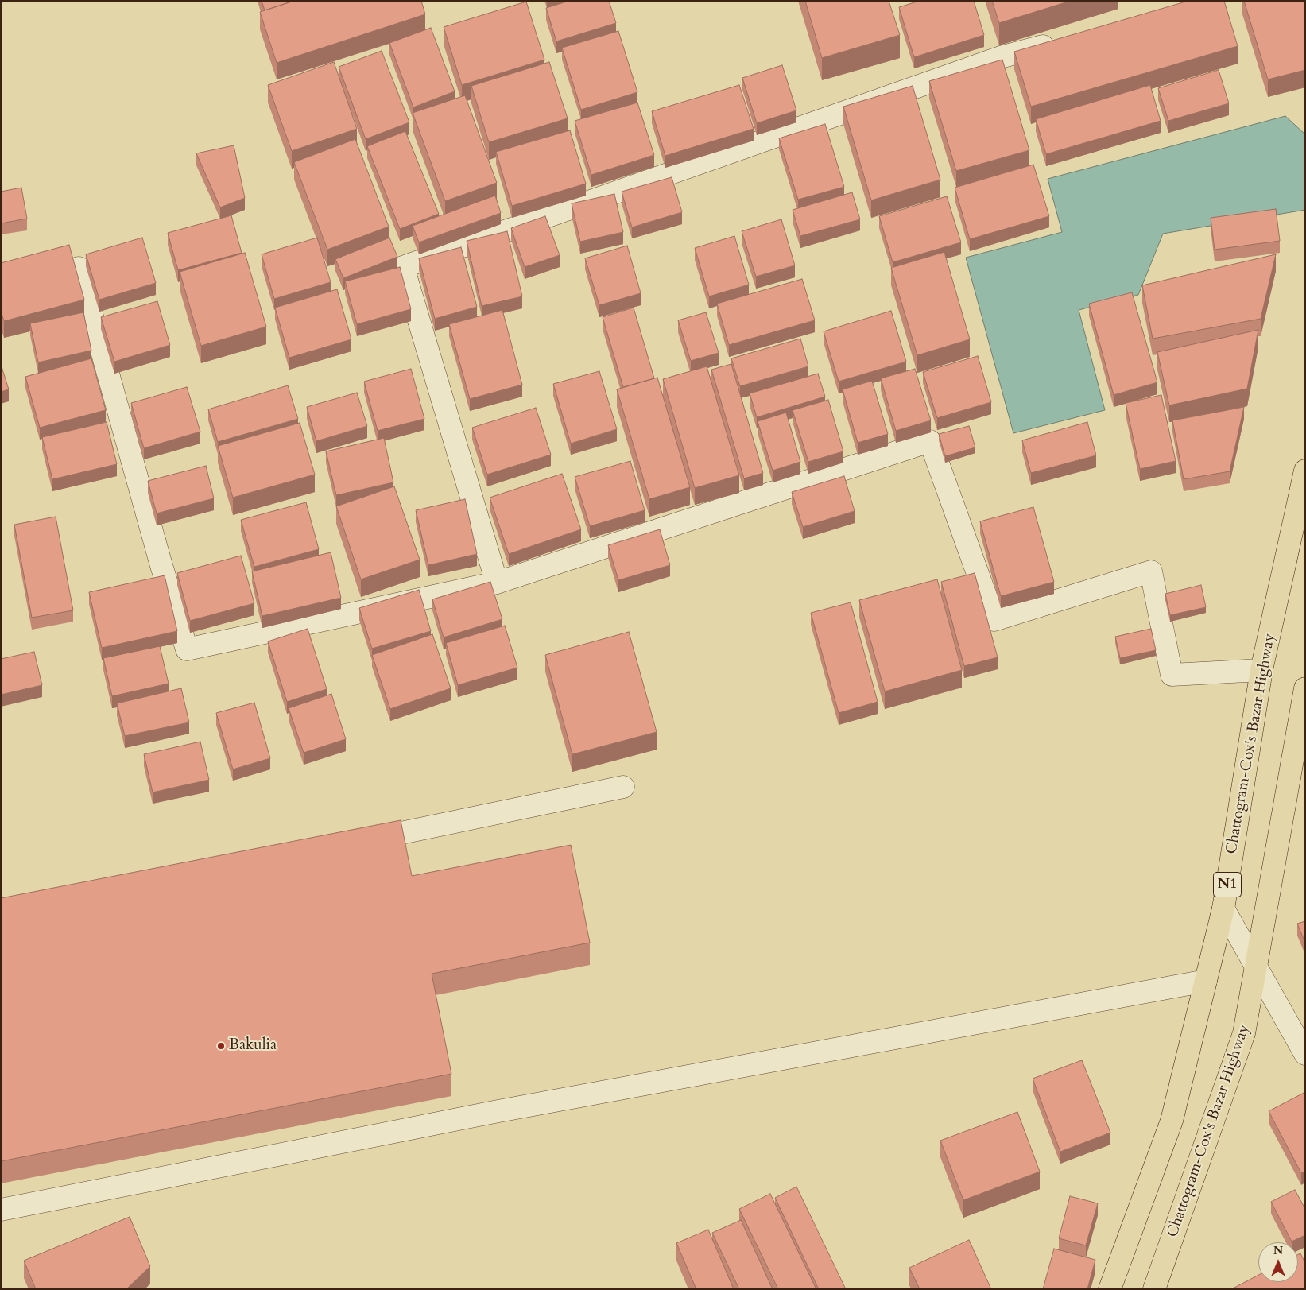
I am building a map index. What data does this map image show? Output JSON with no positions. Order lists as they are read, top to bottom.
{
  "streets": {
    "highway": ["Chattogram-Cox's Bazar Highway", "N1"]
  },
  "places": ["Bakulia"],
  "north": "top"
}
